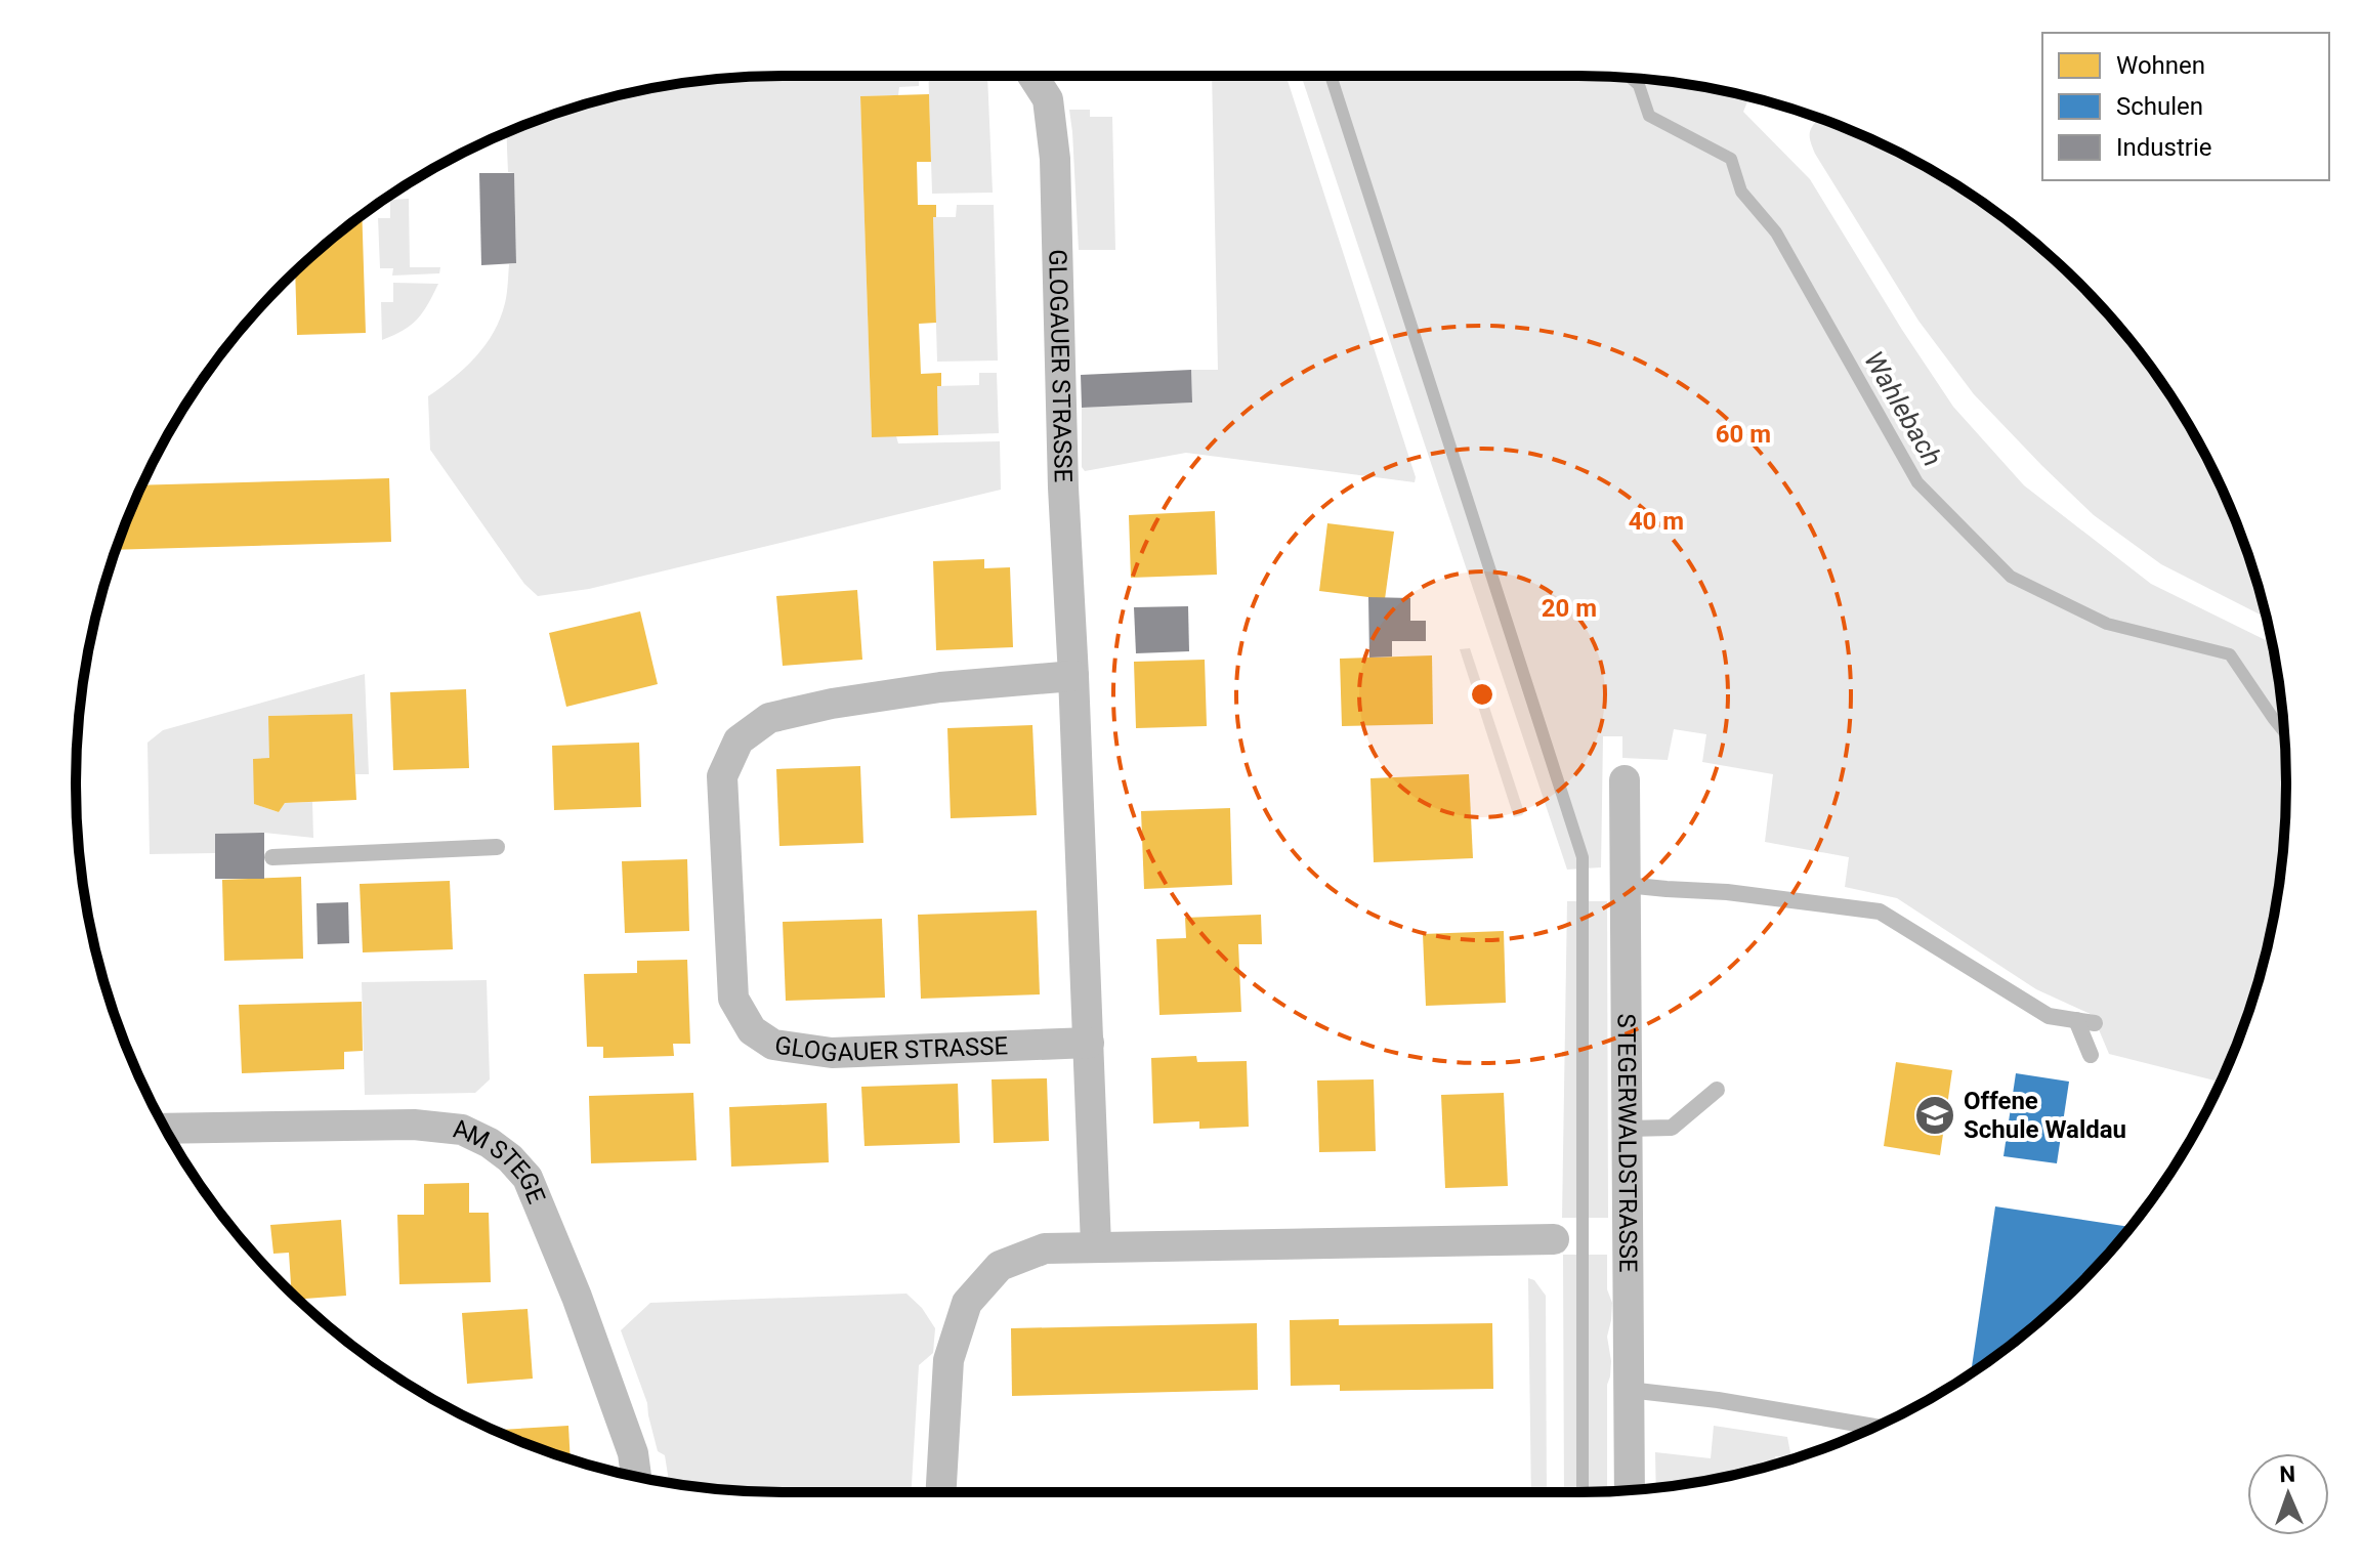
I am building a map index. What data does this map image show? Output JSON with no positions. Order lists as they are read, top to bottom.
{
  "streets": {
    "street": ["GLOGAUER STRASSE", "STEGERWALDSTRASSE", "AM STEGE"]
  },
  "water": ["Wahlebach"],
  "places": {
    "school or university": ["Offene Schule Waldau"]
  },
  "legend": ["Wohnen", "Schulen", "Industrie"],
  "north": "top",
  "rings": ["60 m", "40 m", "20 m"]
}
